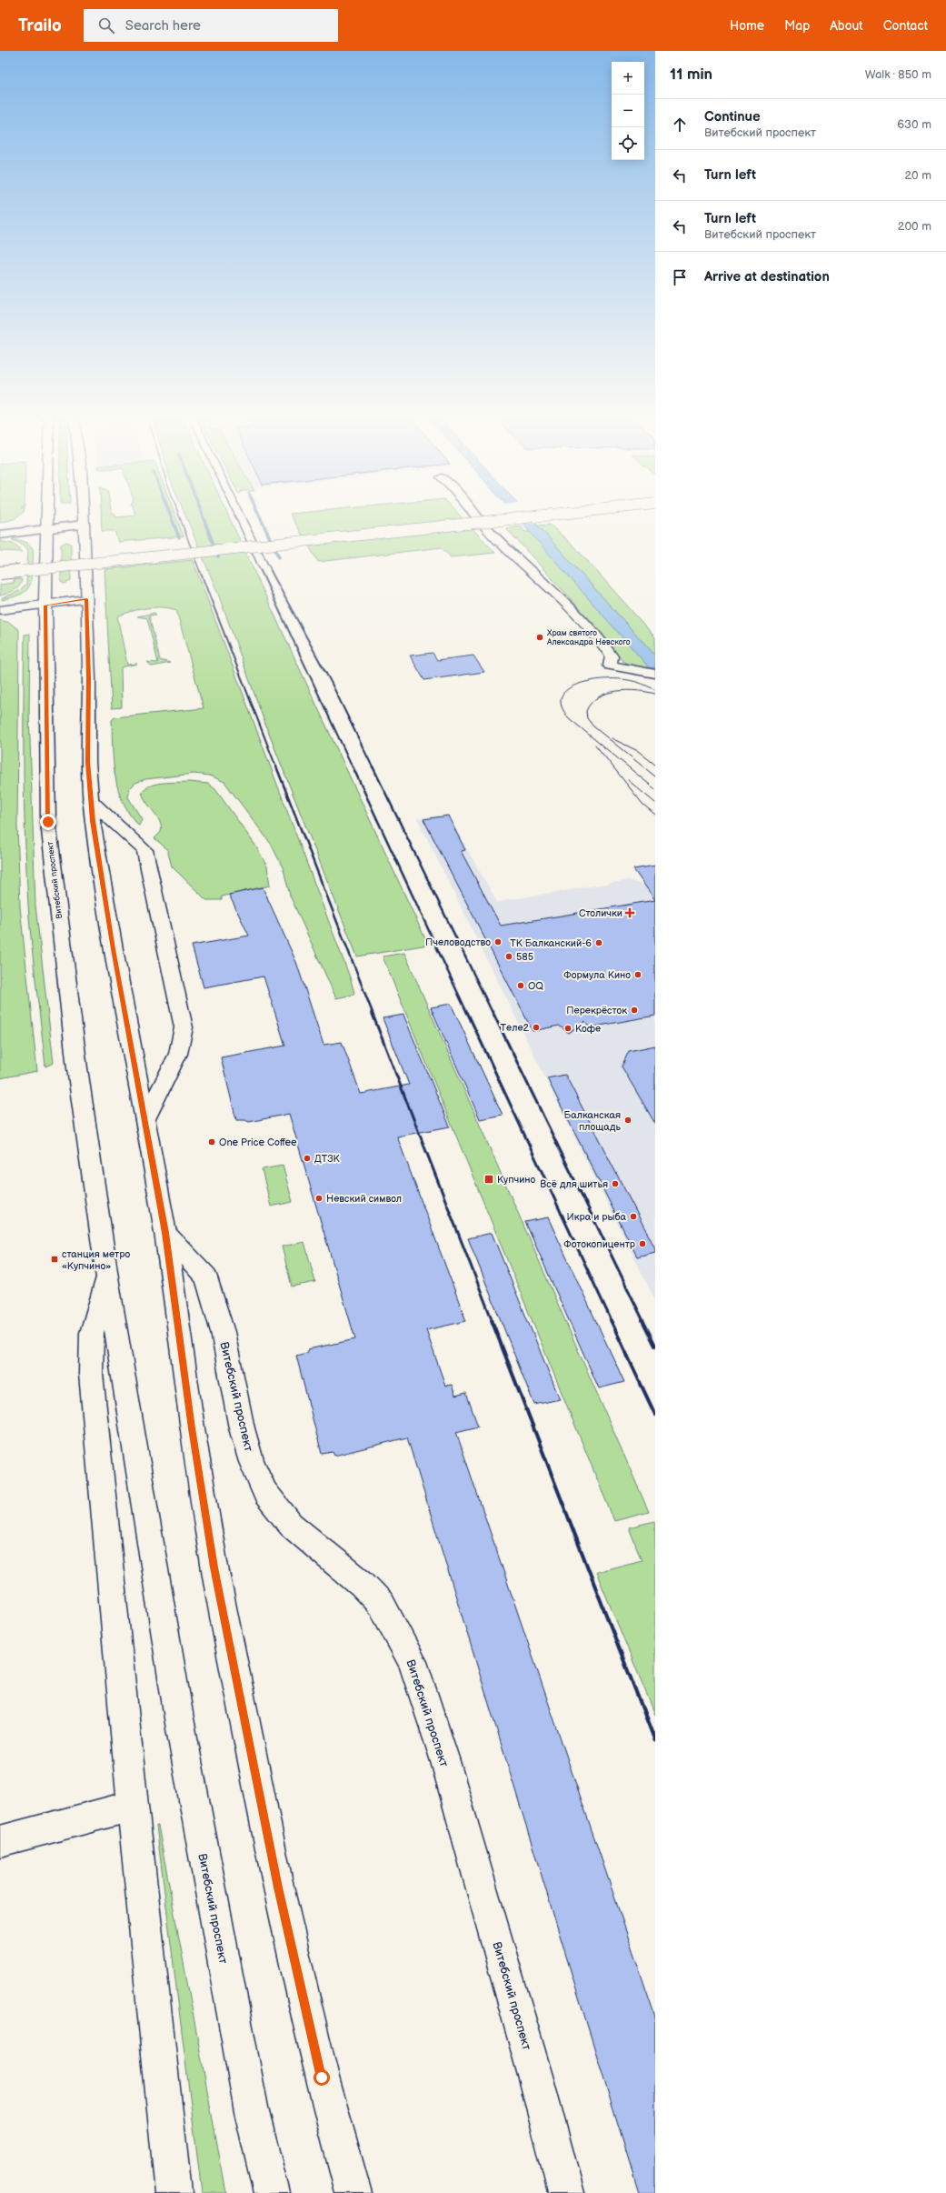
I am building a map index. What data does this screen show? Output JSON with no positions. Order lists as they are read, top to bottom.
{
  "streets": {
    "main road": ["Витебский проспект"]
  },
  "places": {
    "other": [
      "Храм святого Александра Невского",
      "Пчеловодство",
      "ТК Балканский-6",
      "585",
      "Формула Кино",
      "OQ",
      "Перекрёсток",
      "Теле2",
      "Кофе",
      "Балканская площадь",
      "One Price Coffee",
      "ДТЗК",
      "Всё для шитья",
      "Невский символ",
      "Икра и рыба",
      "Фотокопицентр"
    ],
    "health": ["Столички"],
    "transit": ["Купчино", "станция метро «Купчино»"]
  },
  "page": {
    "header": "Trailo",
    "search": "Search here",
    "nav": [
      "Home",
      "Map",
      "About",
      "Contact"
    ],
    "heading": ["11 min", "Walk · 850 m"],
    "map_buttons": ["+", "−"],
    "list": [
      ["Continue", "Витебский проспект", "630 m"],
      ["Turn left", "20 m"],
      ["Turn left", "Витебский проспект", "200 m"],
      "Arrive at destination"
    ]
  }
}
